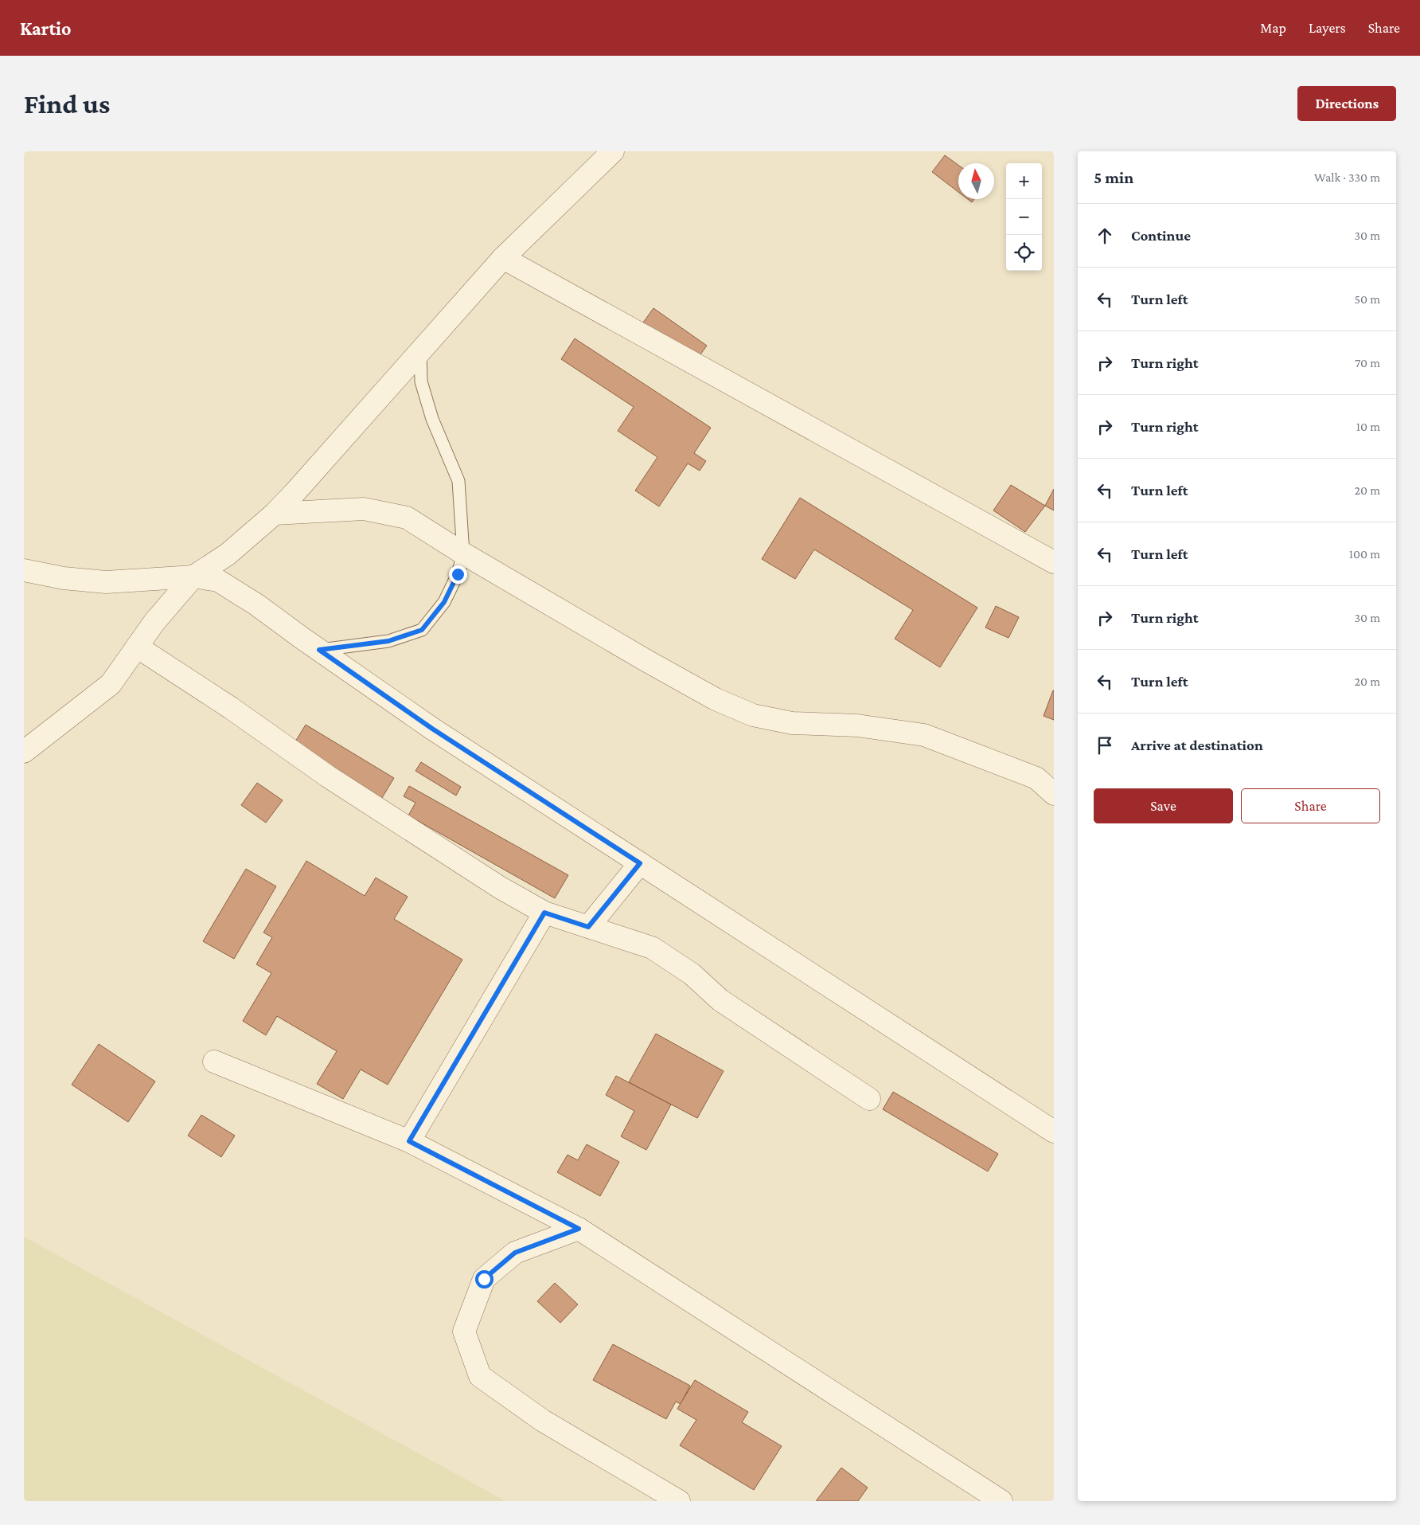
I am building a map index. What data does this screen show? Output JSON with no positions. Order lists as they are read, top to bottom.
{
  "north": "top",
  "page": {
    "header": "Kartio",
    "nav": ["Map", "Layers", "Share"],
    "buttons": [
      "Directions",
      ["Save", "Share"]
    ],
    "title": "Find us",
    "heading": ["5 min", "Walk · 330 m"],
    "map_buttons": ["+", "−"],
    "list": [
      ["Continue", "30 m"],
      ["Turn left", "50 m"],
      ["Turn right", "70 m"],
      ["Turn right", "10 m"],
      ["Turn left", "20 m"],
      ["Turn left", "100 m"],
      ["Turn right", "30 m"],
      ["Turn left", "20 m"],
      "Arrive at destination"
    ]
  }
}
